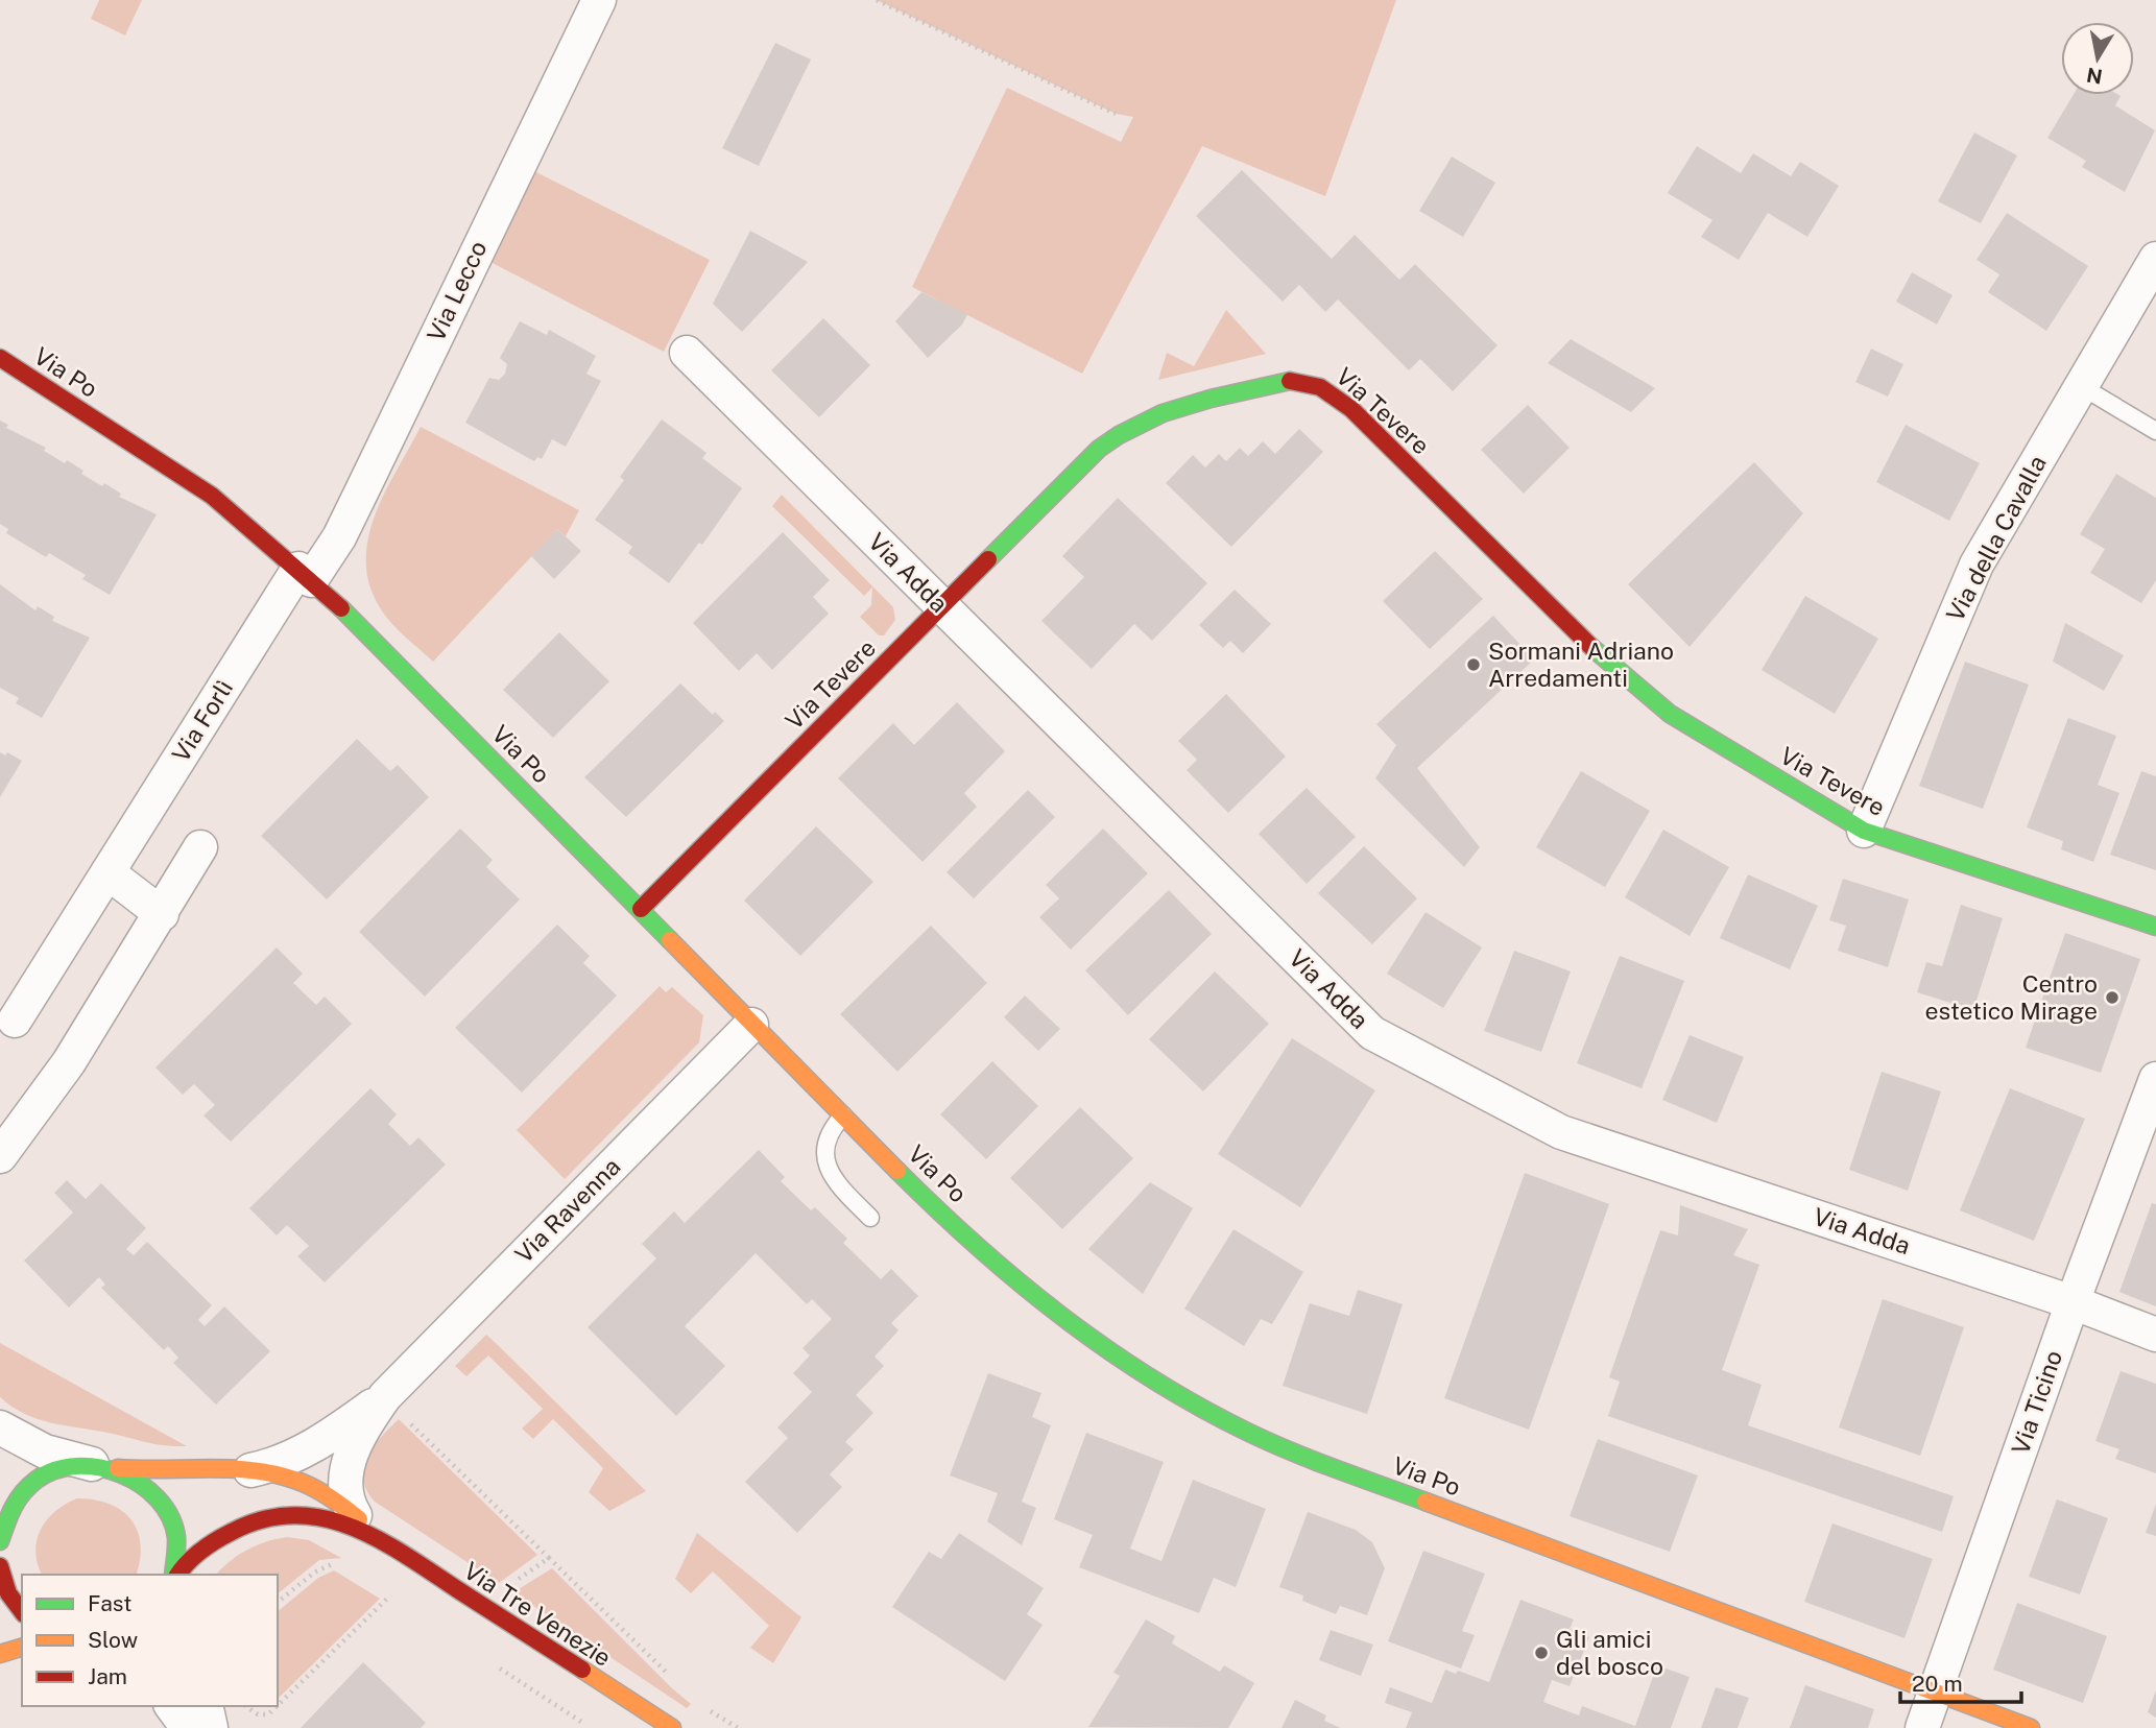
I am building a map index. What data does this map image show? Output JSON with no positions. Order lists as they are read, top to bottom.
{
  "streets": {
    "street": [
      "Via Lecco",
      "Via Po",
      "Via Tevere",
      "Via della Cavalla",
      "Via Adda",
      "Via Forlì",
      "Via Ravenna",
      "Via Ticino",
      "Via Tre Venezie"
    ]
  },
  "crossings": [
    ["Via Lecco", "Via Po"],
    ["Via Lecco", "Via Forlì"],
    ["Via Po", "Via Tevere"],
    ["Via Po", "Via Forlì"],
    ["Via Po", "Via Ravenna"],
    ["Via Po", "Via Ticino"],
    ["Via Tevere", "Via della Cavalla"],
    ["Via Tevere", "Via Adda"],
    ["Via Adda", "Via Ticino"],
    ["Via Ravenna", "Via Tre Venezie"]
  ],
  "places": ["Sormani Adriano Arredamenti", "Centro estetico Mirage", "Gli amici del bosco"],
  "legend": ["Fast", "Slow", "Jam"],
  "scale_bar": "20 m",
  "north": "bottom"
}
